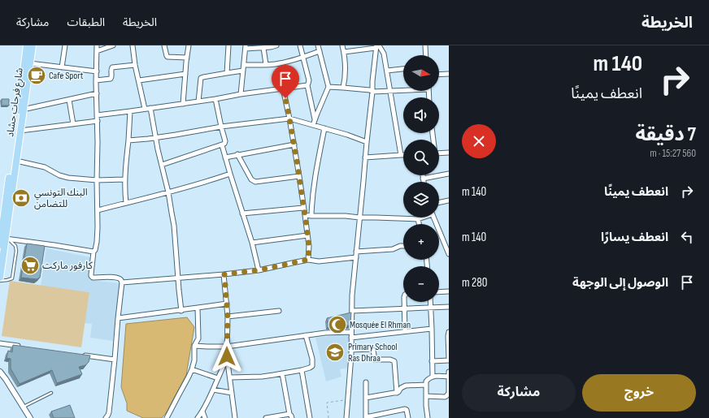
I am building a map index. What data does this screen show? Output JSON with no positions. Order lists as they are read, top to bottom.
{
  "streets": {
    "main road": ["شارع فرحات حشاد"]
  },
  "places": {
    "cafe": ["Cafe Sport"],
    "bank": ["البنك التونسي للتضامن"],
    "supermarket": ["كارفور ماركت"],
    "mosque": ["Mosquée El Rhman"],
    "school or university": ["Primary School Ras Dhraa"]
  },
  "north": "right",
  "page": {
    "header": "الخريطة",
    "nav": ["الخريطة", "الطبقات", "مشاركة"],
    "turn": ["140 m", "انعطف يمينًا"],
    "map_buttons": ["+", "−"],
    "heading": ["7 دقيقة", "560 m · 15:27"],
    "list": [
      {
        "name": "انعطف يمينًا",
        "value": "140 m"
      },
      {
        "name": "انعطف يسارًا",
        "value": "140 m"
      },
      {
        "name": "الوصول إلى الوجهة",
        "value": "280 m"
      }
    ],
    "buttons": ["خروج", "مشاركة"]
  }
}
